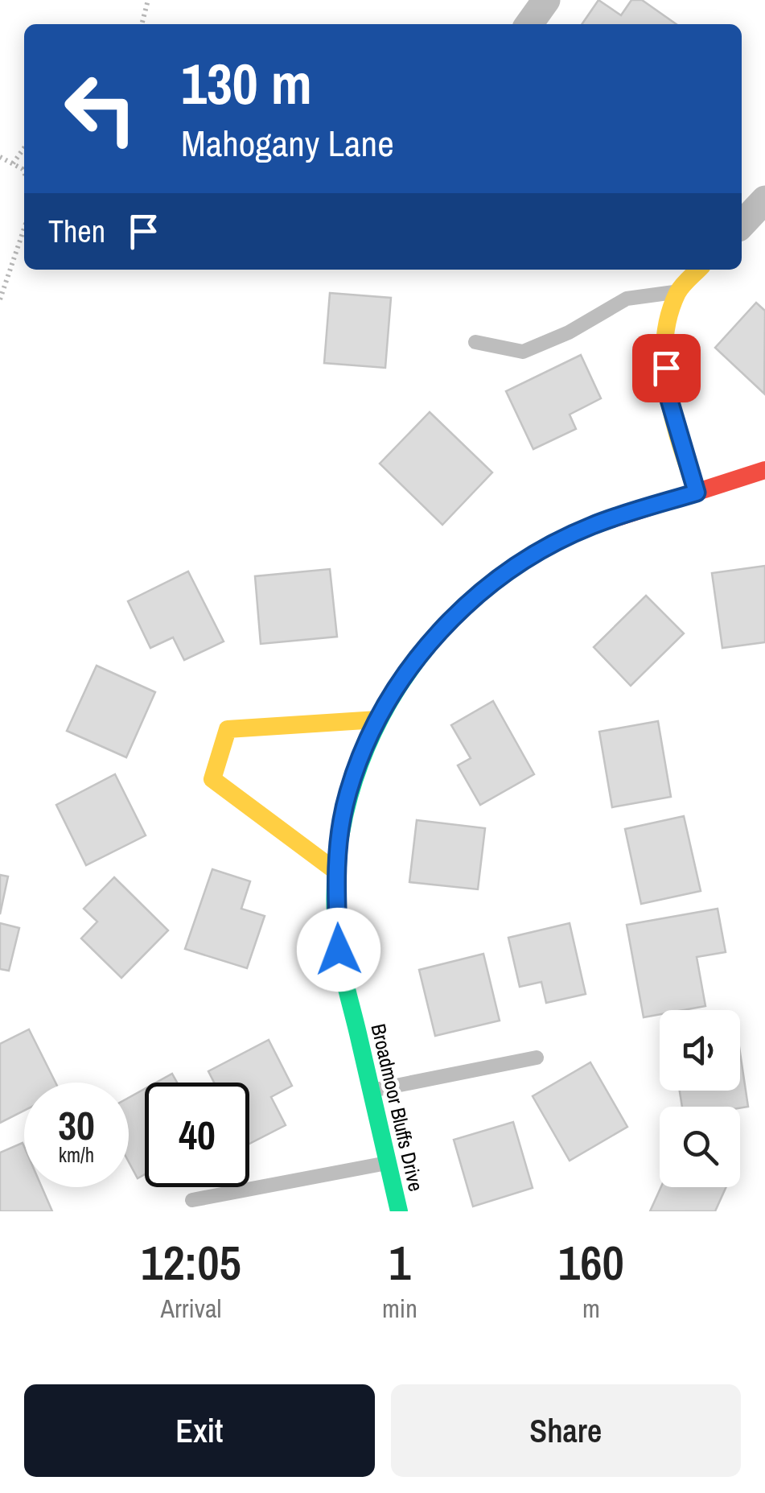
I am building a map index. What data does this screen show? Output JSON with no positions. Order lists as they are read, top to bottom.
{
  "streets": {
    "street": ["Broadmoor Bluffs Drive"]
  },
  "page": {
    "turn": ["130 m", "Mahogany Lane"],
    "then": "Then",
    "speed": "30 km/h",
    "limit": "40",
    "eta": [
      "12:05",
      "Arrival",
      "1",
      "min",
      "160",
      "m"
    ],
    "buttons": ["Exit", "Share"]
  }
}
